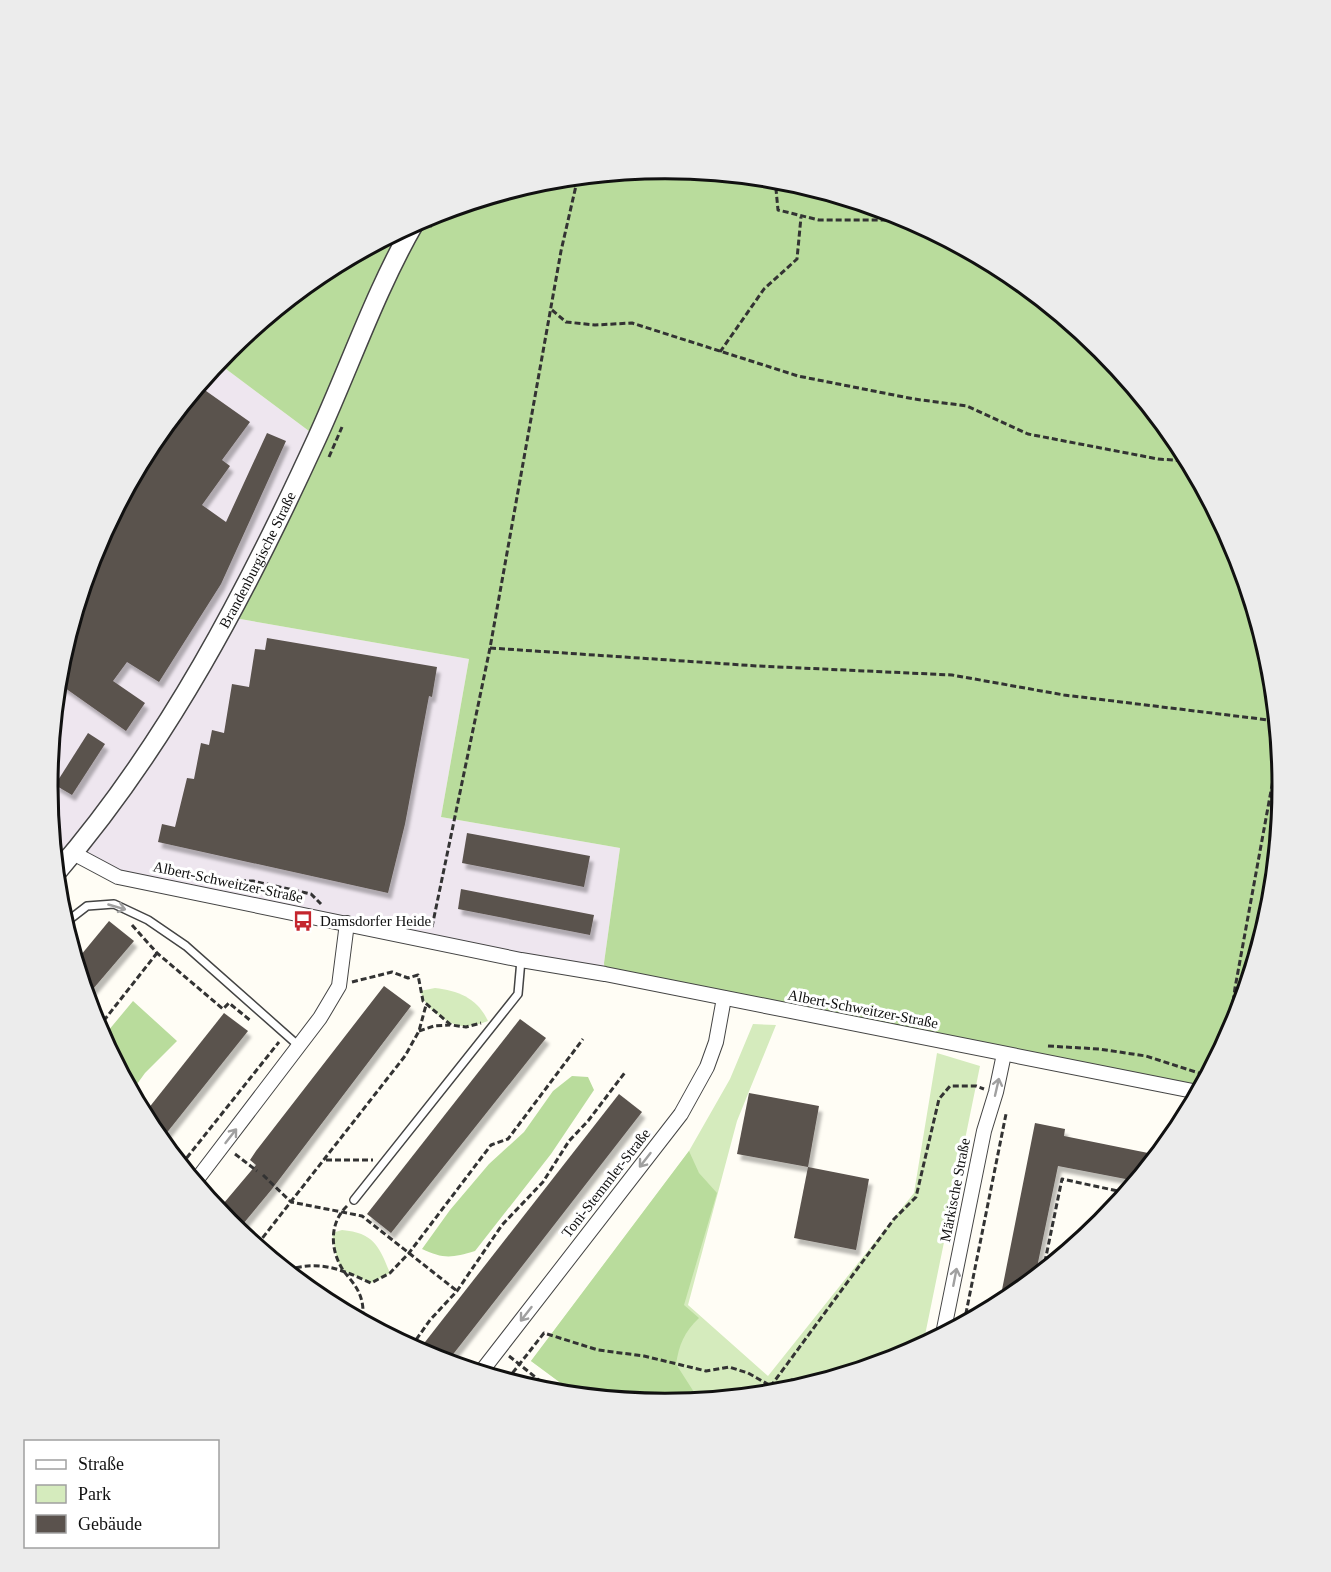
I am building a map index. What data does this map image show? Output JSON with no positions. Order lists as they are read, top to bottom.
{
  "streets": {
    "street": [
      "Brandenburgische Straße",
      "Albert-Schweitzer-Straße",
      "Toni-Stemmler-Straße",
      "Märkische Straße"
    ]
  },
  "crossings": [
    ["Brandenburgische Straße", "Albert-Schweitzer-Straße"],
    ["Albert-Schweitzer-Straße", "Toni-Stemmler-Straße"],
    ["Albert-Schweitzer-Straße", "Märkische Straße"]
  ],
  "one_way": ["Toni-Stemmler-Straße", "Märkische Straße"],
  "places": {
    "bus stop": ["Damsdorfer Heide"]
  },
  "legend": ["Straße", "Park", "Gebäude"]
}
